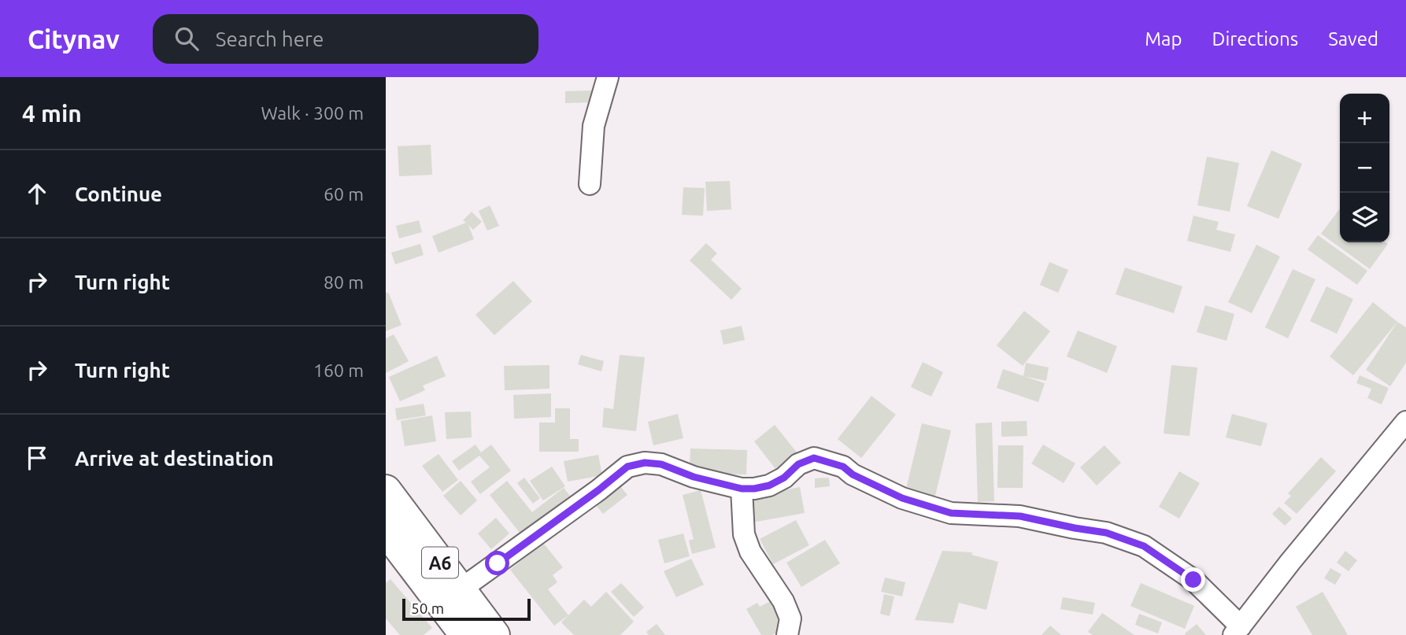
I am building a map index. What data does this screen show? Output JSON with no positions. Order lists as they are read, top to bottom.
{
  "streets": {
    "highway": ["A6"]
  },
  "scale_bar": "50 m",
  "page": {
    "header": "Citynav",
    "search": "Search here",
    "nav": ["Map", "Directions", "Saved"],
    "heading": ["4 min", "Walk · 300 m"],
    "map_buttons": ["+", "−"],
    "list": [
      ["Continue", "60 m"],
      ["Turn right", "80 m"],
      ["Turn right", "160 m"],
      "Arrive at destination"
    ],
    "scale": "50 m"
  }
}
